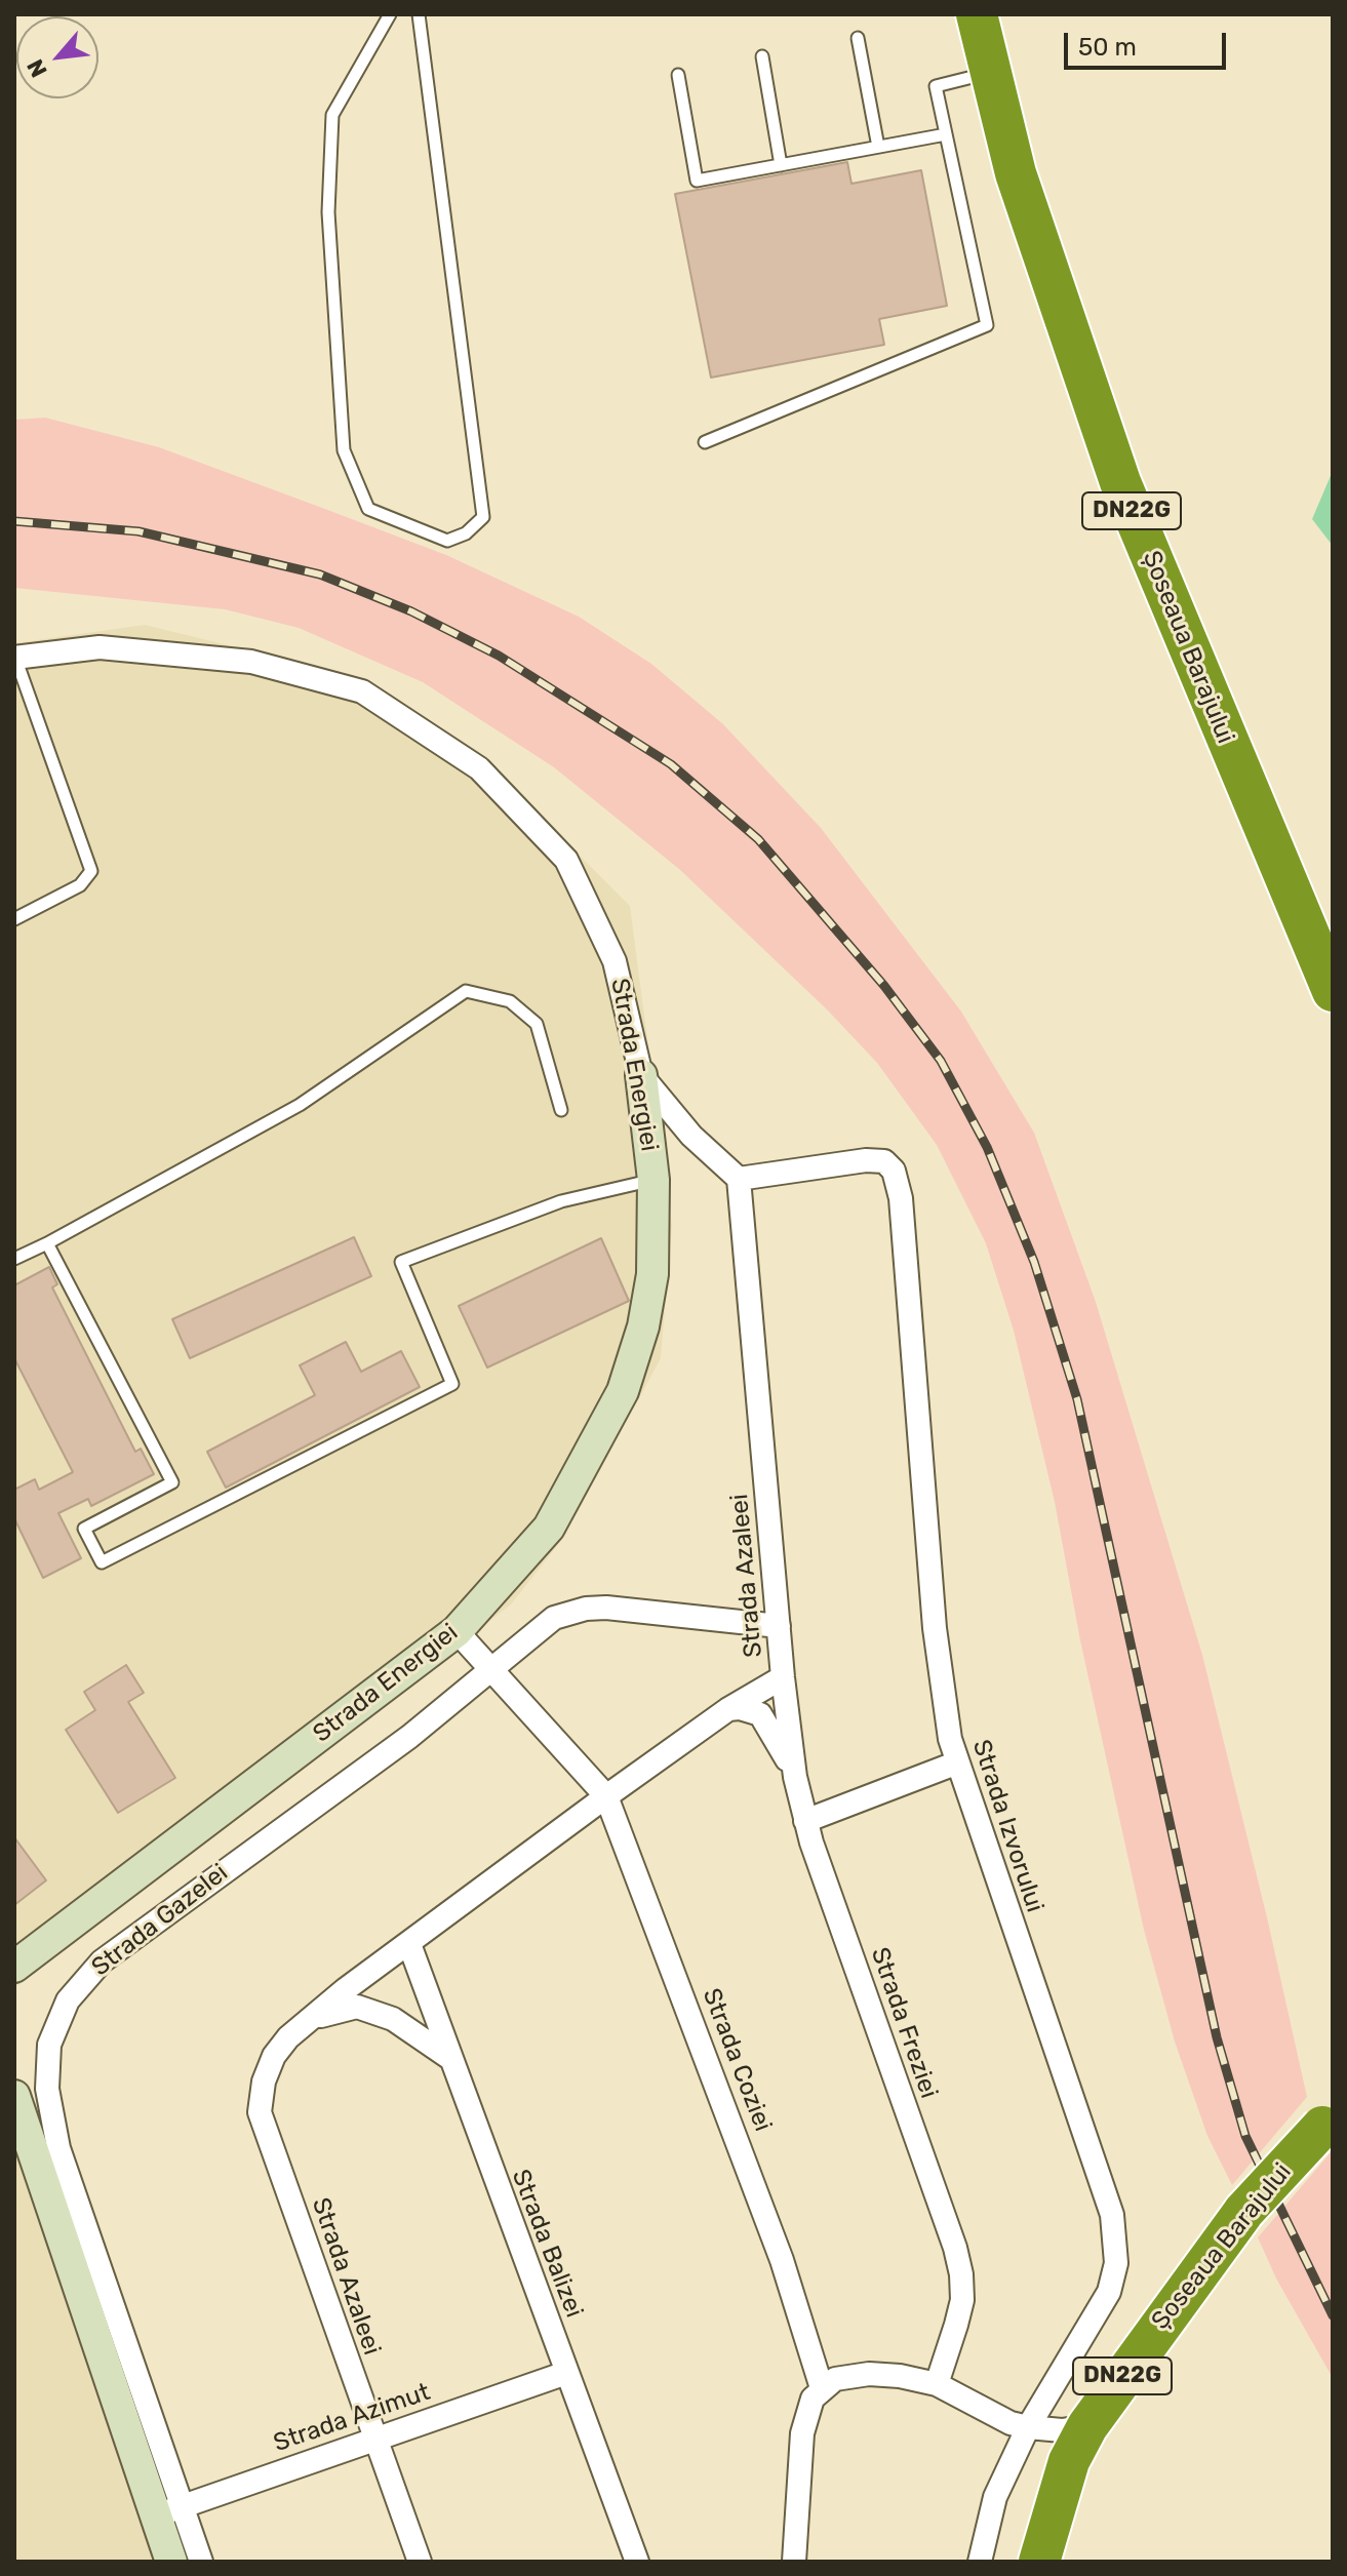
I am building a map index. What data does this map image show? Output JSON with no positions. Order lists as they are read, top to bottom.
{
  "streets": {
    "highway": ["DN22G", "Șoseaua Barajului"],
    "street": [
      "Strada Energiei",
      "Strada Azaleei",
      "Strada Izvorului",
      "Strada Gazelei",
      "Strada Freziei",
      "Strada Coziei",
      "Strada Balizei",
      "Strada Azimut"
    ]
  },
  "crossings": [
    ["Strada Energiei", "Strada Coziei"],
    ["Strada Azaleei", "Strada Izvorului"],
    ["Strada Azaleei", "Strada Gazelei"],
    ["Strada Azaleei", "Strada Freziei"],
    ["Strada Azaleei", "Strada Coziei"],
    ["Strada Azaleei", "Strada Balizei"],
    ["Strada Azaleei", "Strada Azimut"],
    ["Strada Gazelei", "Strada Coziei"],
    ["Strada Gazelei", "Strada Azimut"],
    ["Strada Balizei", "Strada Azimut"]
  ],
  "scale_bar": "50 m",
  "north": "bottom left"
}
